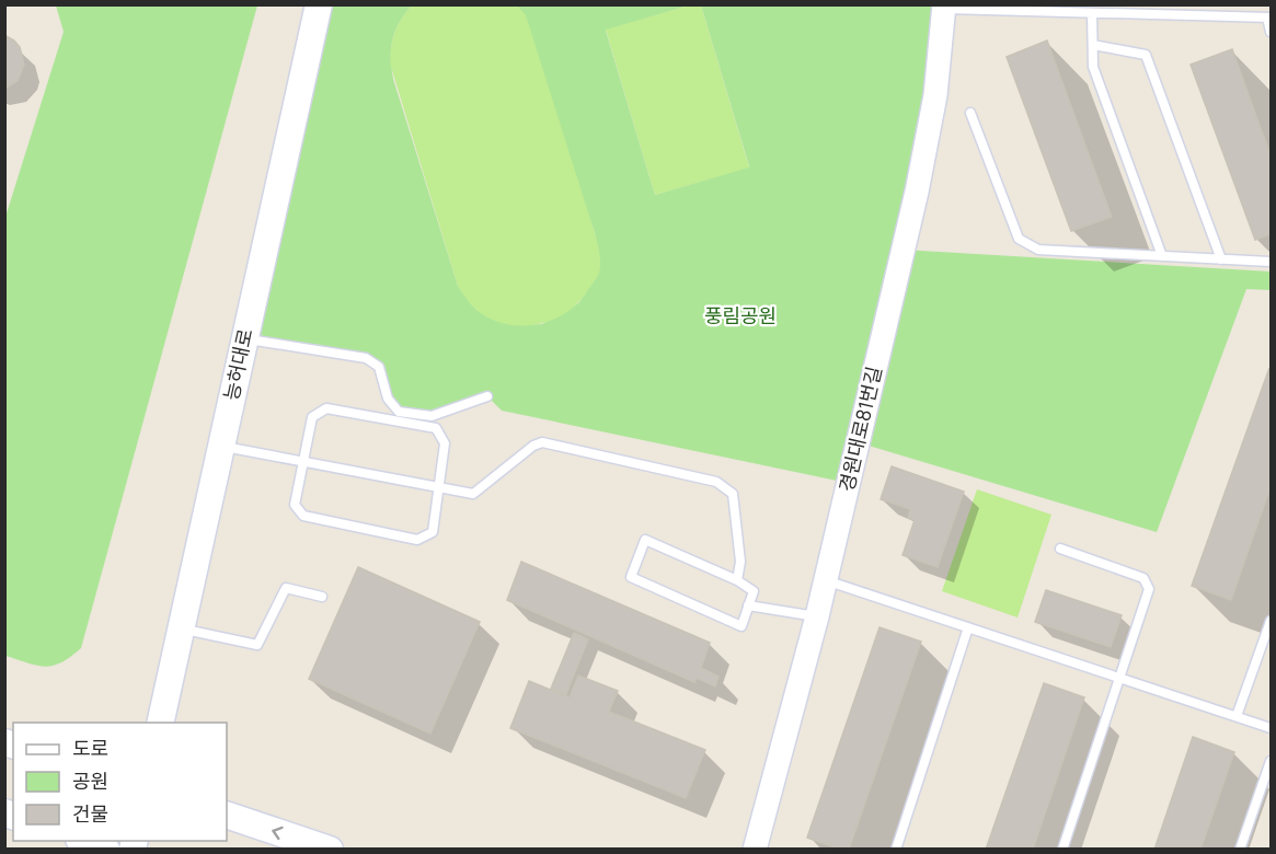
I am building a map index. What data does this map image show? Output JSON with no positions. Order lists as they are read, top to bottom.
{
  "streets": {
    "main road": ["능허대로"],
    "street": ["경원대로81번길"]
  },
  "parks": ["풍림공원"],
  "legend": ["도로", "공원", "건물"]
}
